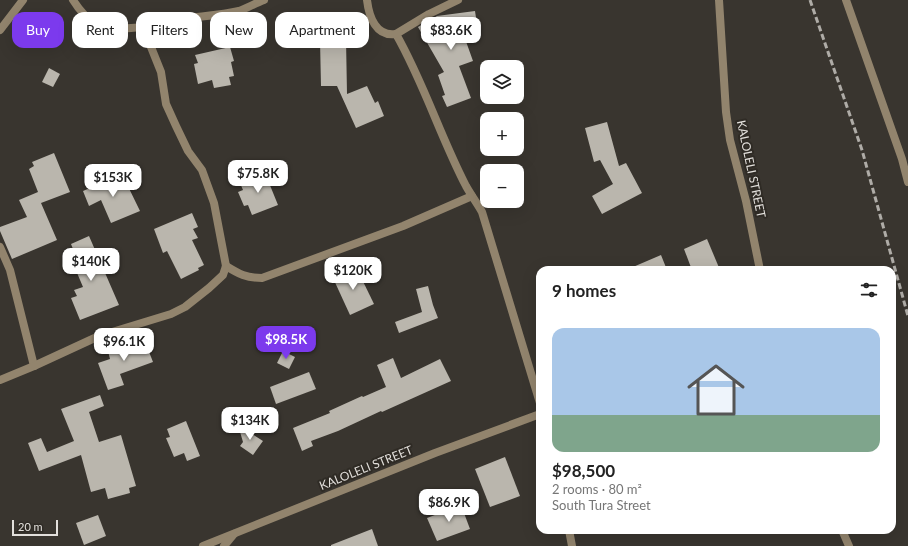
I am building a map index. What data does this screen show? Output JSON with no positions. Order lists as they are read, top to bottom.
{
  "streets": {
    "street": ["KALOLELI STREET"]
  },
  "scale_bar": "20 m",
  "page": {
    "chip": [
      "Buy",
      "Rent",
      "Filters",
      "New",
      "Apartment"
    ],
    "price": [
      "$83.6K",
      "$75.8K",
      "$153K",
      "$140K",
      "$120K",
      "$98.5K",
      "$96.1K",
      "$134K",
      "$86.9K"
    ],
    "map_buttons": ["+", "−"],
    "heading": "9 homes",
    "list": [
      {
        "name": "$98,500",
        "note": "2 rooms · 80 m² · South Tura Street"
      }
    ],
    "scale": "20 m"
  }
}
